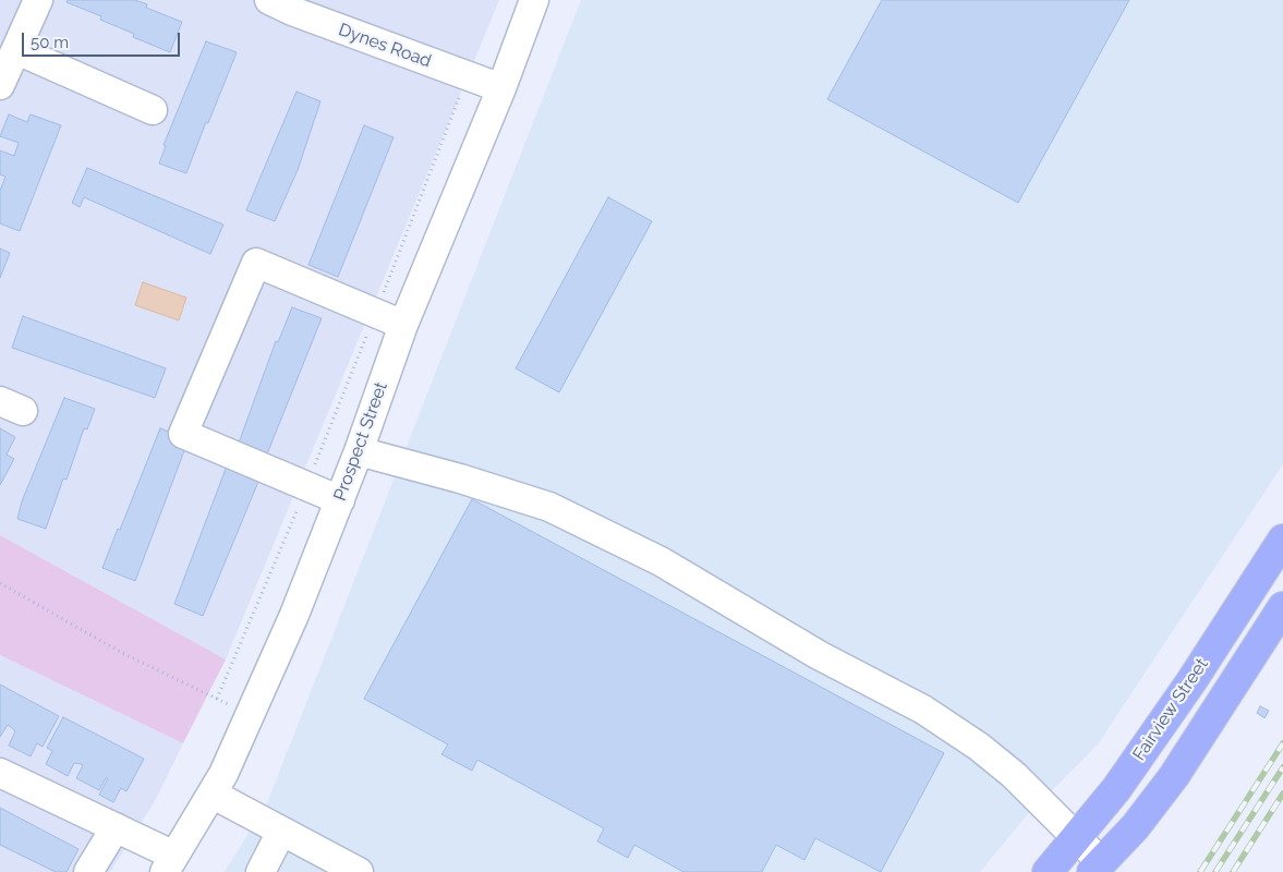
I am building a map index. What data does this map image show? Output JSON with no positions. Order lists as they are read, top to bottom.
{
  "streets": {
    "main road": ["Fairview Street"],
    "street": ["Dynes Road", "Prospect Street"]
  },
  "crossings": [
    ["Dynes Road", "Prospect Street"]
  ],
  "scale_bar": "50 m"
}
